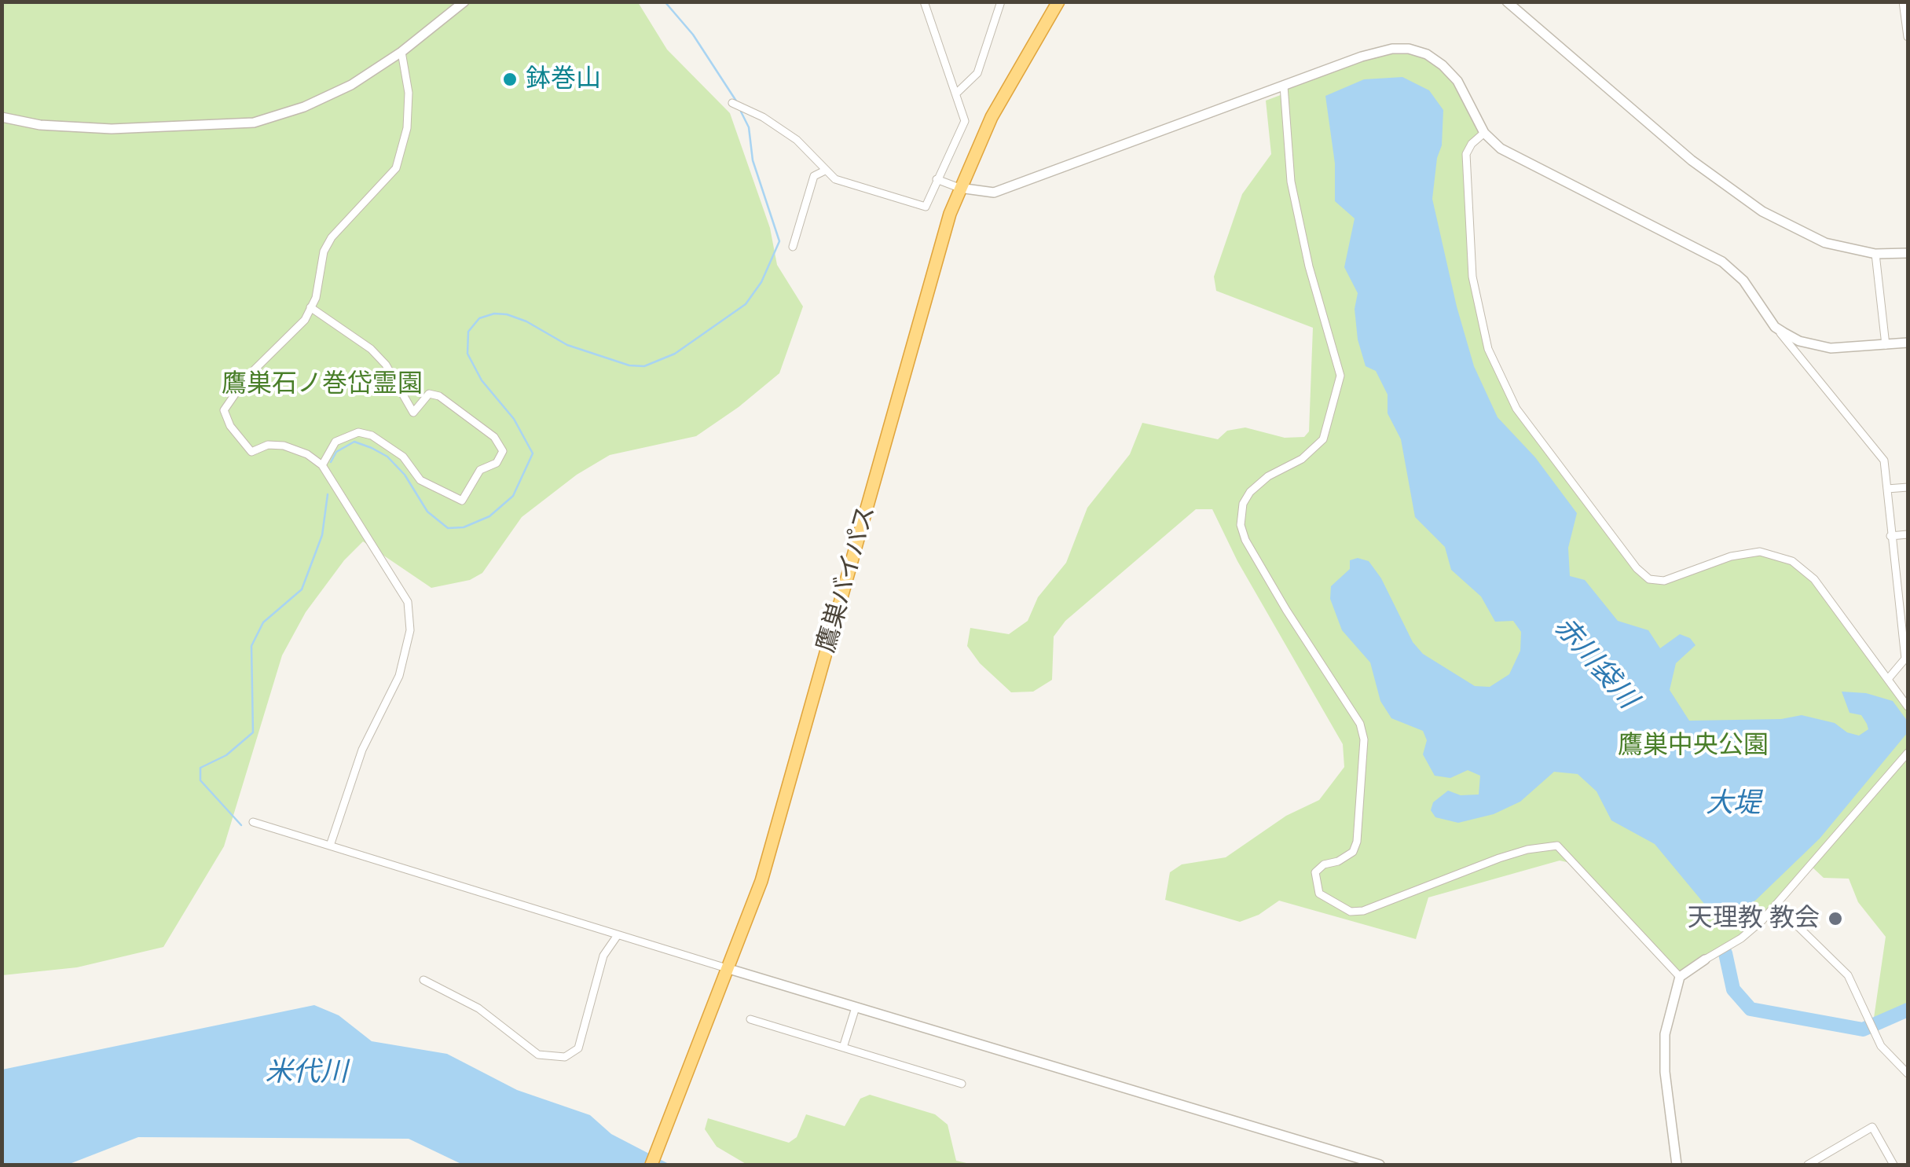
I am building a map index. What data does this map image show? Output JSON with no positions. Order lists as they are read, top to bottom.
{
  "streets": {
    "highway": ["鷹巣バイパス"]
  },
  "water": ["赤川袋川", "大堤", "米代川"],
  "parks": ["鷹巣石ノ巻岱霊園", "鷹巣中央公園"],
  "places": ["鉢巻山", "天理教 教会"]
}
